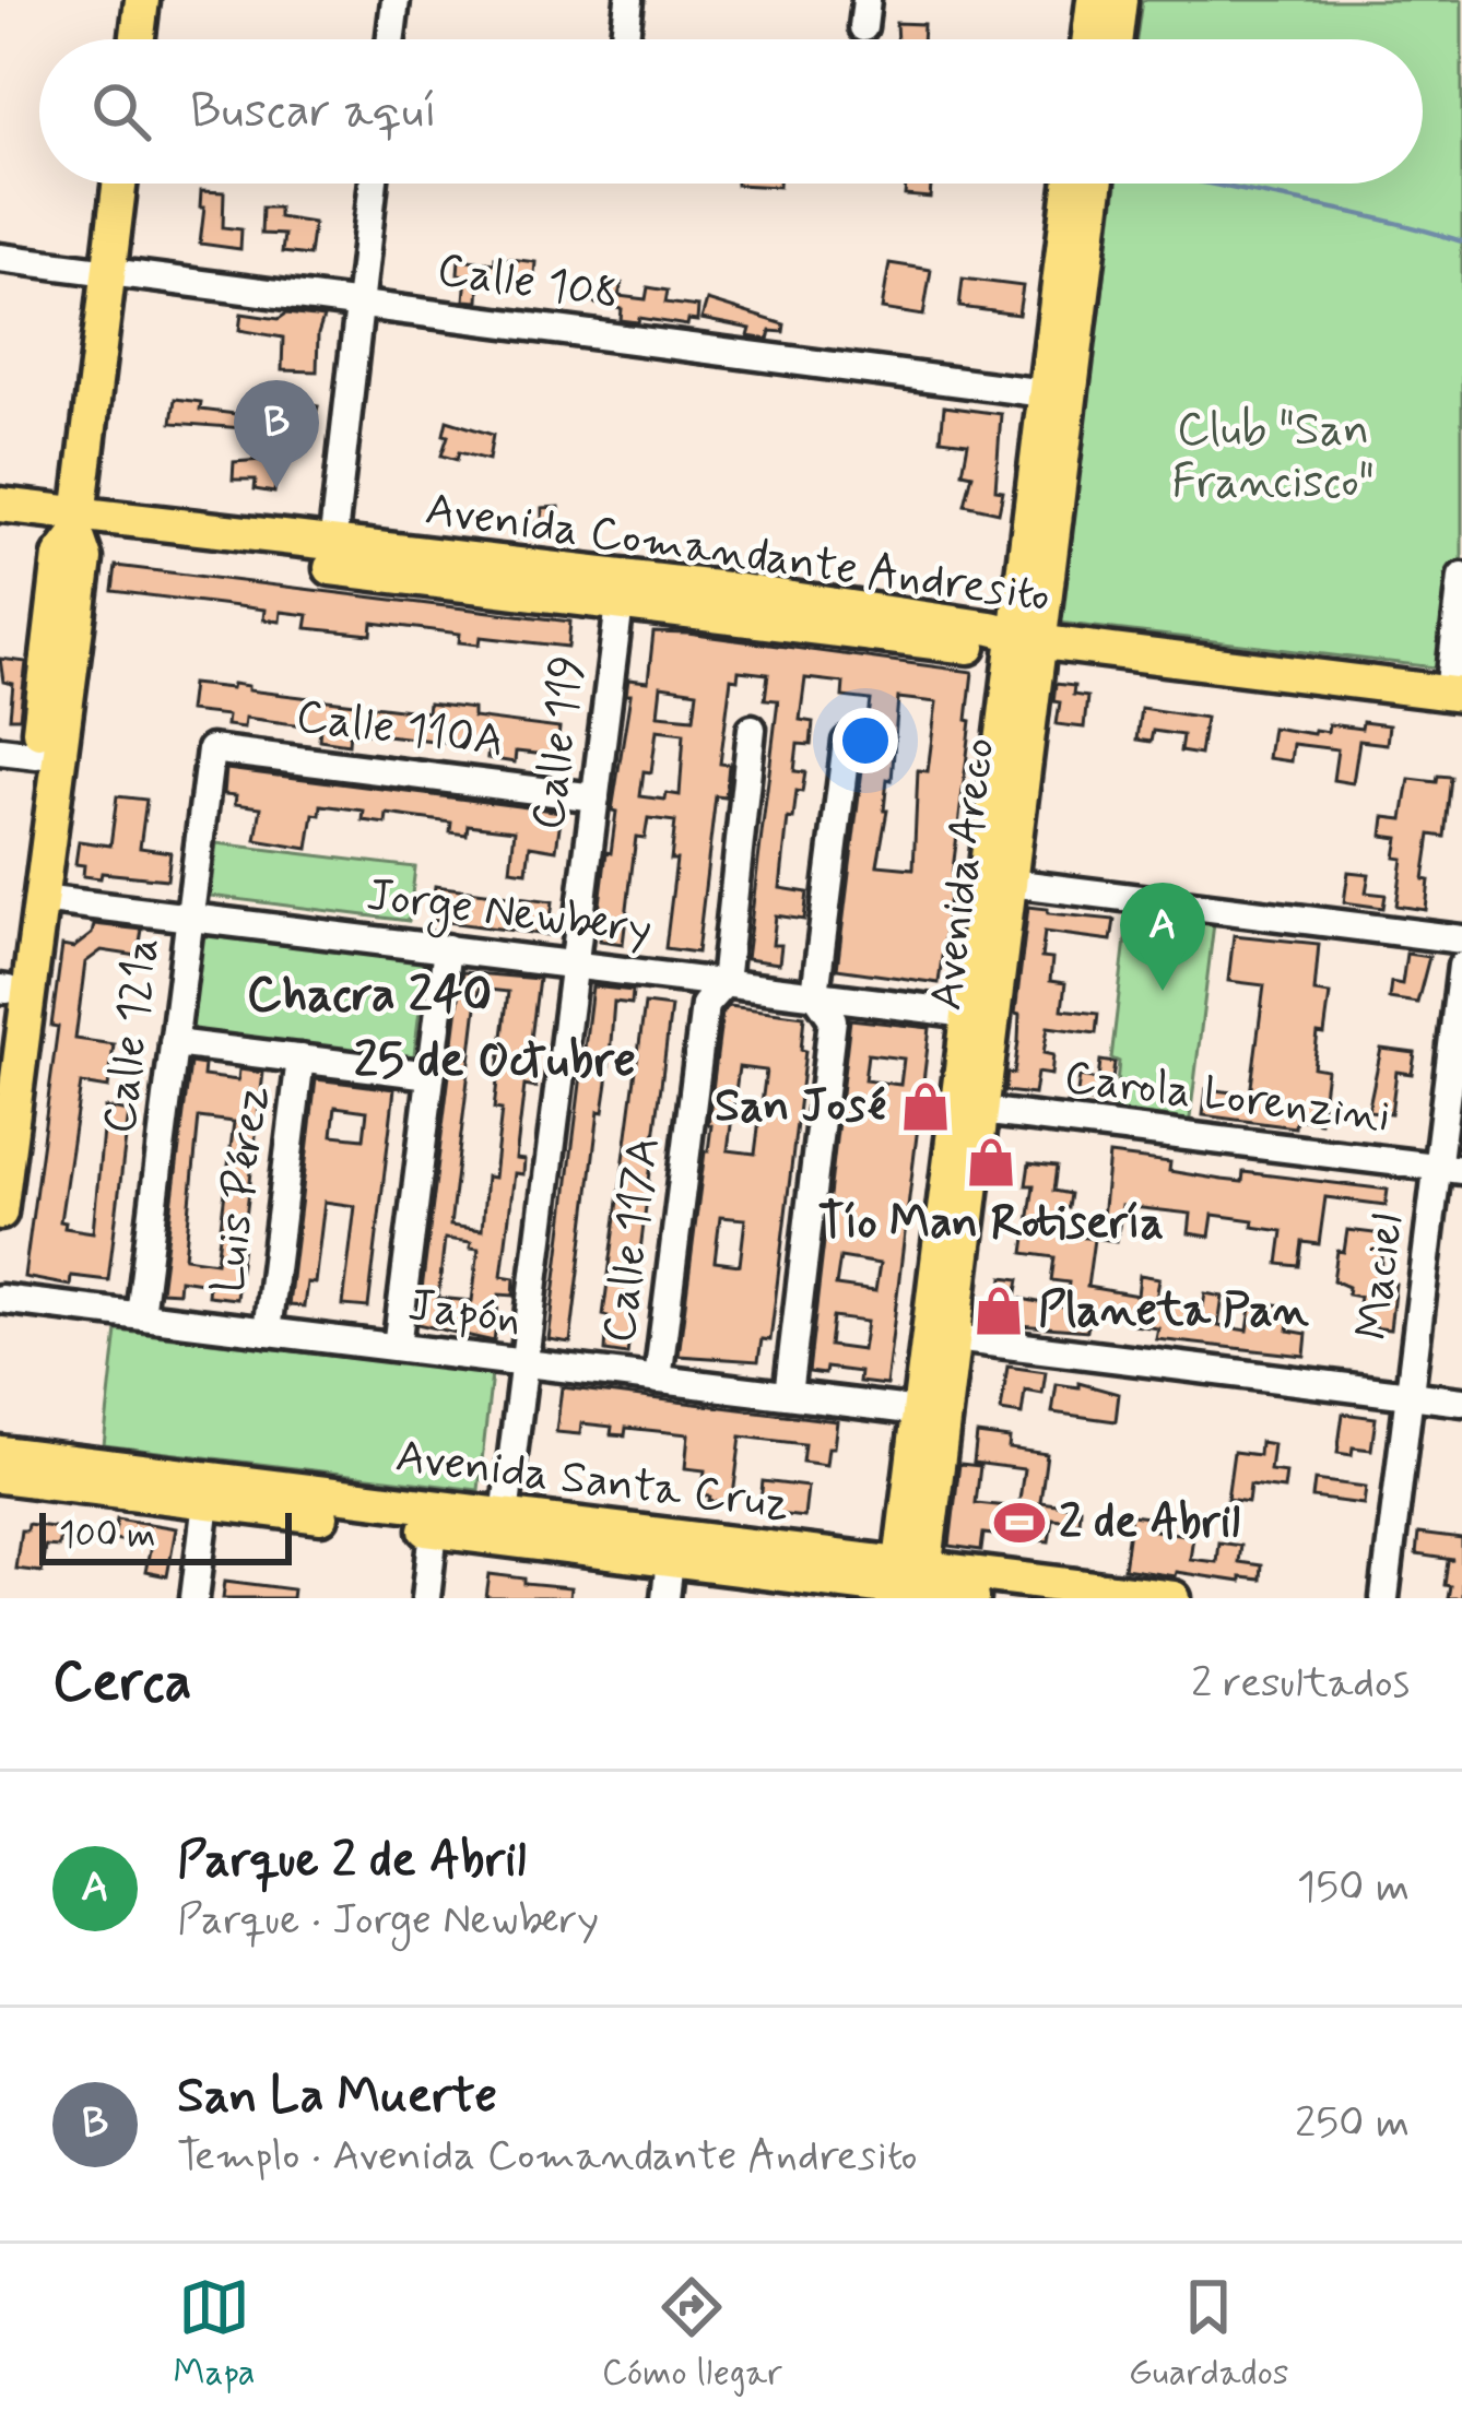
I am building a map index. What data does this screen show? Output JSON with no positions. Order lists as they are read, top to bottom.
{
  "streets": {
    "main road": ["Avenida Comandante Andresito", "Avenida Areco", "Avenida Santa Cruz"],
    "street": [
      "Calle 108",
      "Calle 110A",
      "Calle 119",
      "Jorge Newbery",
      "Calle 121a",
      "Carola Lorenzini",
      "Luis Pérez",
      "Calle 117A",
      "Maciel",
      "Japón"
    ]
  },
  "crossings": [
    ["Calle 108", "Avenida Areco"],
    ["Avenida Comandante Andresito", "Calle 119"],
    ["Avenida Comandante Andresito", "Avenida Areco"],
    ["Calle 110A", "Calle 119"],
    ["Calle 110A", "Calle 121a"],
    ["Calle 119", "Jorge Newbery"],
    ["Calle 119", "Japón"],
    ["Calle 119", "Avenida Santa Cruz"],
    ["Avenida Areco", "Jorge Newbery"],
    ["Avenida Areco", "Carola Lorenzini"],
    ["Avenida Areco", "Japón"],
    ["Avenida Areco", "Avenida Santa Cruz"],
    ["Jorge Newbery", "Calle 121a"],
    ["Jorge Newbery", "Calle 117A"],
    ["Calle 121a", "Japón"],
    ["Carola Lorenzini", "Maciel"],
    ["Luis Pérez", "Japón"],
    ["Calle 117A", "Japón"]
  ],
  "districts": ["Chacra 240", "25 de Octubre"],
  "parks": ["Club \"San Francisco\""],
  "places": {
    "shop": ["San José", "Tío Man Rotisería", "Planeta Pan"],
    "sports": ["2 de Abril"]
  },
  "scale_bar": "100 m",
  "page": {
    "search": "Buscar aquí",
    "pins": ["B", "A"],
    "scale": "100 m",
    "heading": ["Cerca", "2 resultados"],
    "list": [
      {
        "mark": "A",
        "name": "Parque 2 de Abril",
        "note": "Parque · Jorge Newbery",
        "value": "150 m"
      },
      {
        "mark": "B",
        "name": "San La Muerte",
        "note": "Templo · Avenida Comandante Andresito",
        "value": "250 m"
      }
    ],
    "nav": ["Mapa", "Cómo llegar", "Guardados"]
  }
}
